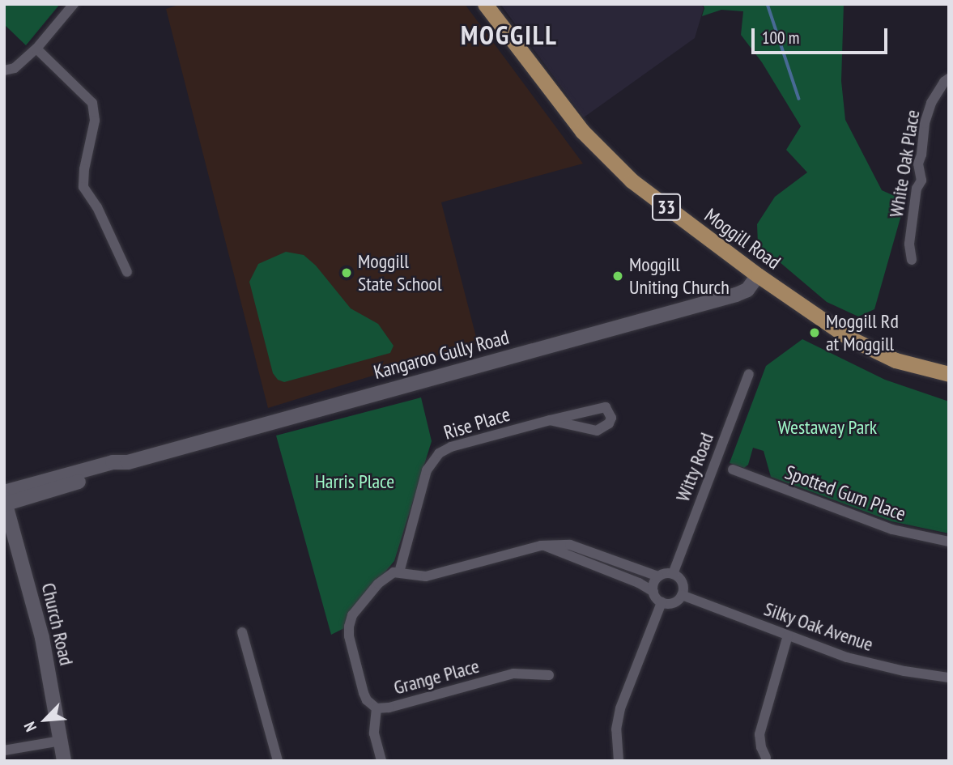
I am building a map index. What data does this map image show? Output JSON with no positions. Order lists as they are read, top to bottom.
{
  "streets": {
    "main road": [
      "33",
      "Moggill Road",
      "Kangaroo Gully Road",
      "Church Road"
    ],
    "street": [
      "White Oak Place",
      "Rise Place",
      "Witty Road",
      "Spotted Gum Place",
      "Silky Oak Avenue",
      "Grange Place"
    ]
  },
  "crossings": [
    ["Moggill Road", "Kangaroo Gully Road"],
    ["Kangaroo Gully Road", "Church Road"],
    ["Rise Place", "Grange Place"],
    ["Witty Road", "Silky Oak Avenue"]
  ],
  "districts": ["MOGGILL"],
  "parks": ["Westaway Park", "Harris Place"],
  "places": ["Moggill State School", "Moggill Uniting Church", "Moggill Rd at Moggill"],
  "scale_bar": "100 m",
  "north": "bottom left"
}
